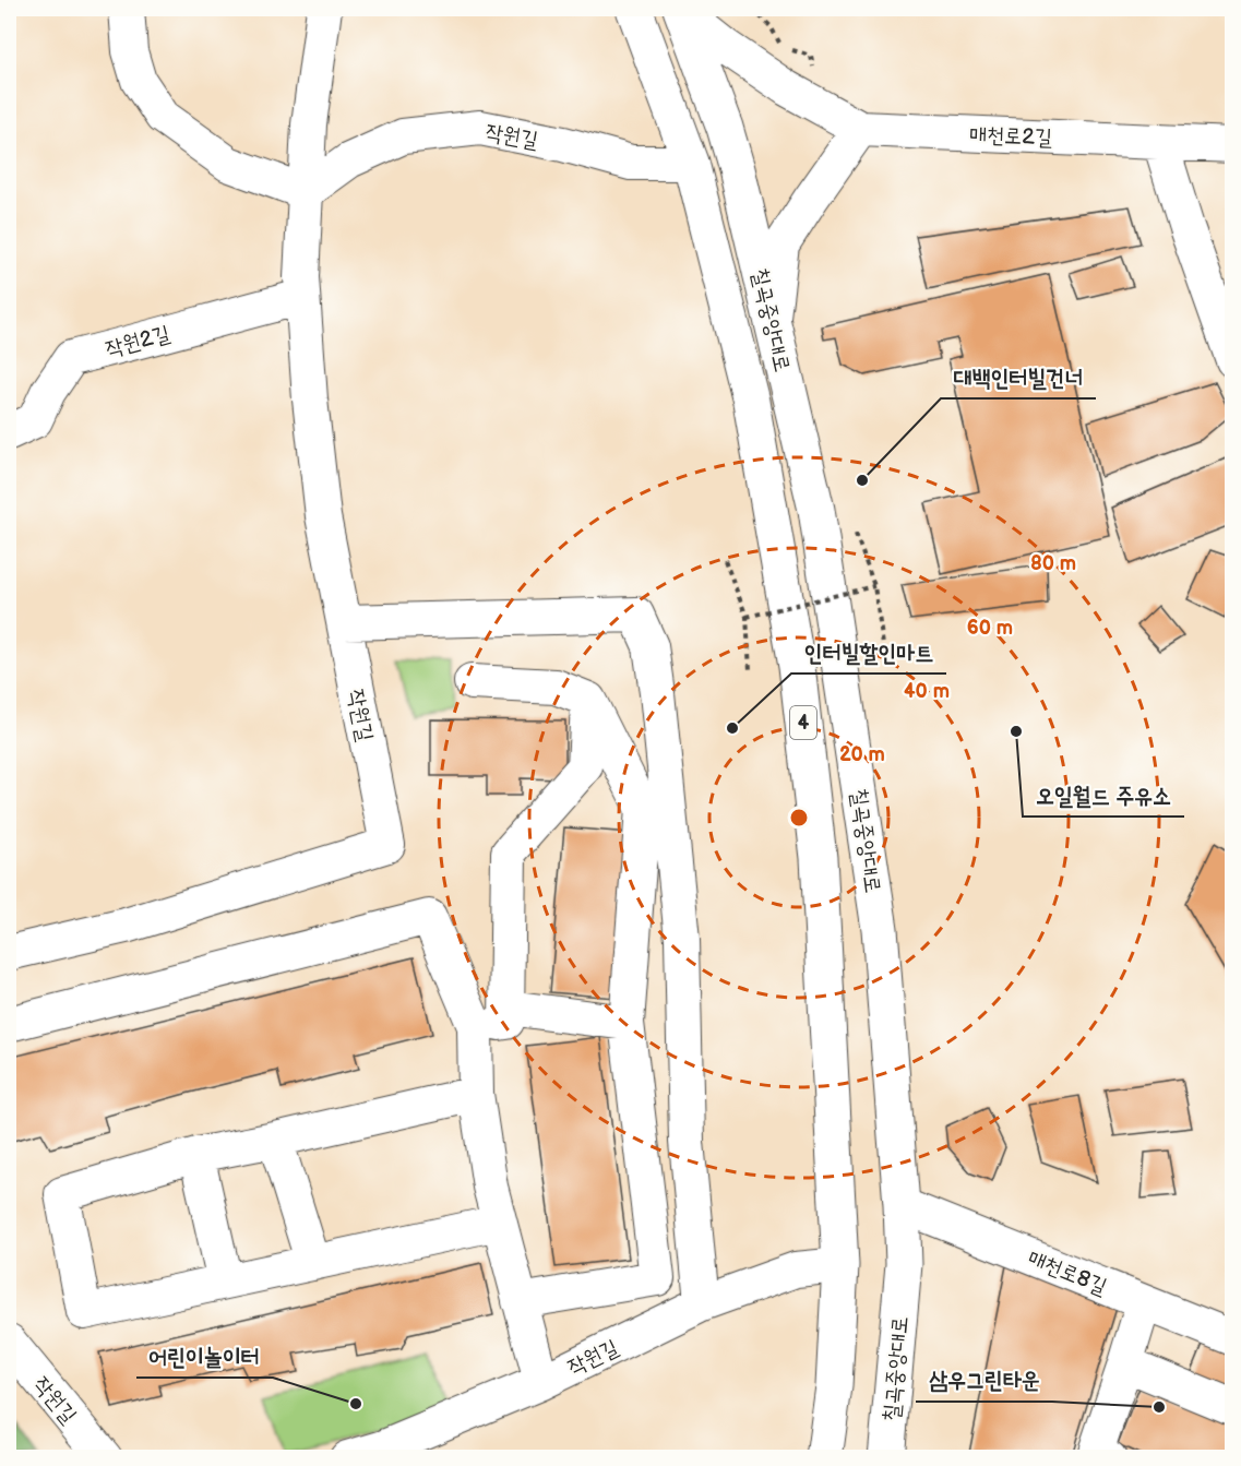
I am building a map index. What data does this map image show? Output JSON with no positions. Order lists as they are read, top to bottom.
{
  "streets": {
    "main road": ["칠곡중앙대로", "4"],
    "street": [
      "작원길",
      "매천로2길",
      "작원2길",
      "매천로8길"
    ]
  },
  "crossings": [
    ["작원길", "칠곡중앙대로"],
    ["작원길", "작원2길"],
    ["칠곡중앙대로", "매천로8길"]
  ],
  "places": [
    "대백인터빌건너",
    "인터빌할인마트",
    "오일월드 주유소",
    "어린이놀이터",
    "삼우그린타운"
  ],
  "rings": [
    "80 m",
    "60 m",
    "40 m",
    "20 m"
  ]
}
